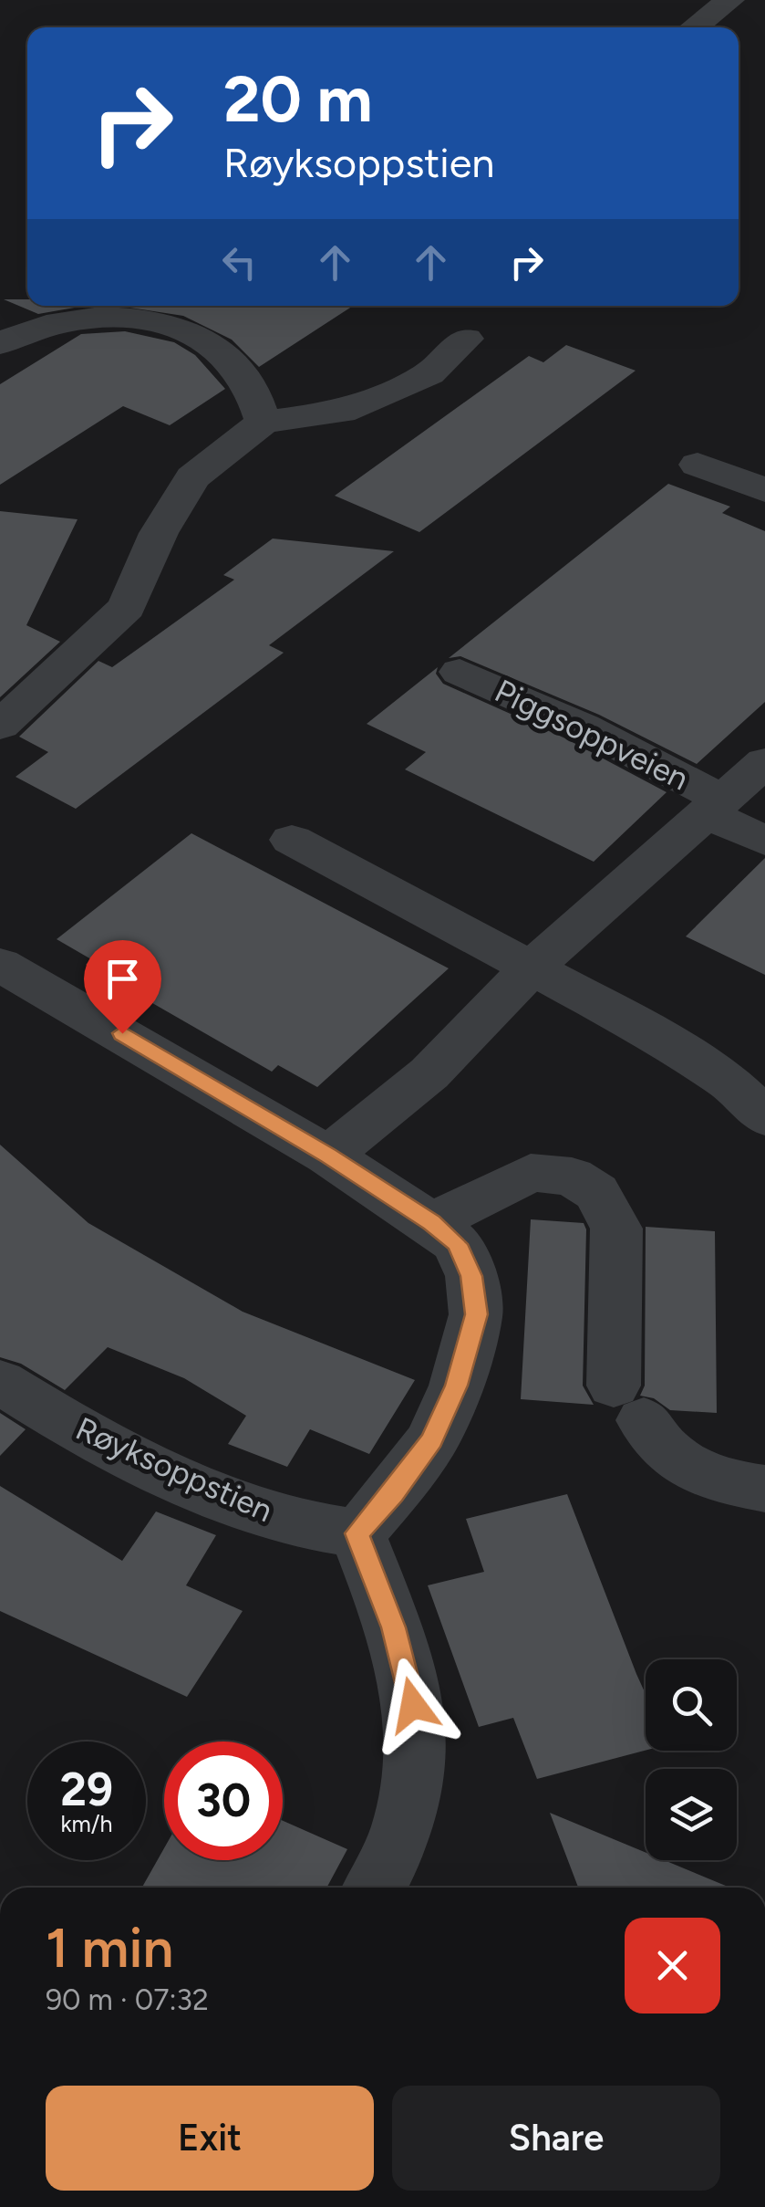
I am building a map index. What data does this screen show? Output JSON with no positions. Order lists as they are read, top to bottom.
{
  "streets": {
    "street": ["Piggsoppveien", "Røyksoppstien"]
  },
  "page": {
    "turn": ["20 m", "Røyksoppstien"],
    "speed": "29 km/h",
    "limit": "30",
    "heading": ["1 min", "90 m · 07:32"],
    "buttons": ["Exit", "Share"]
  }
}
